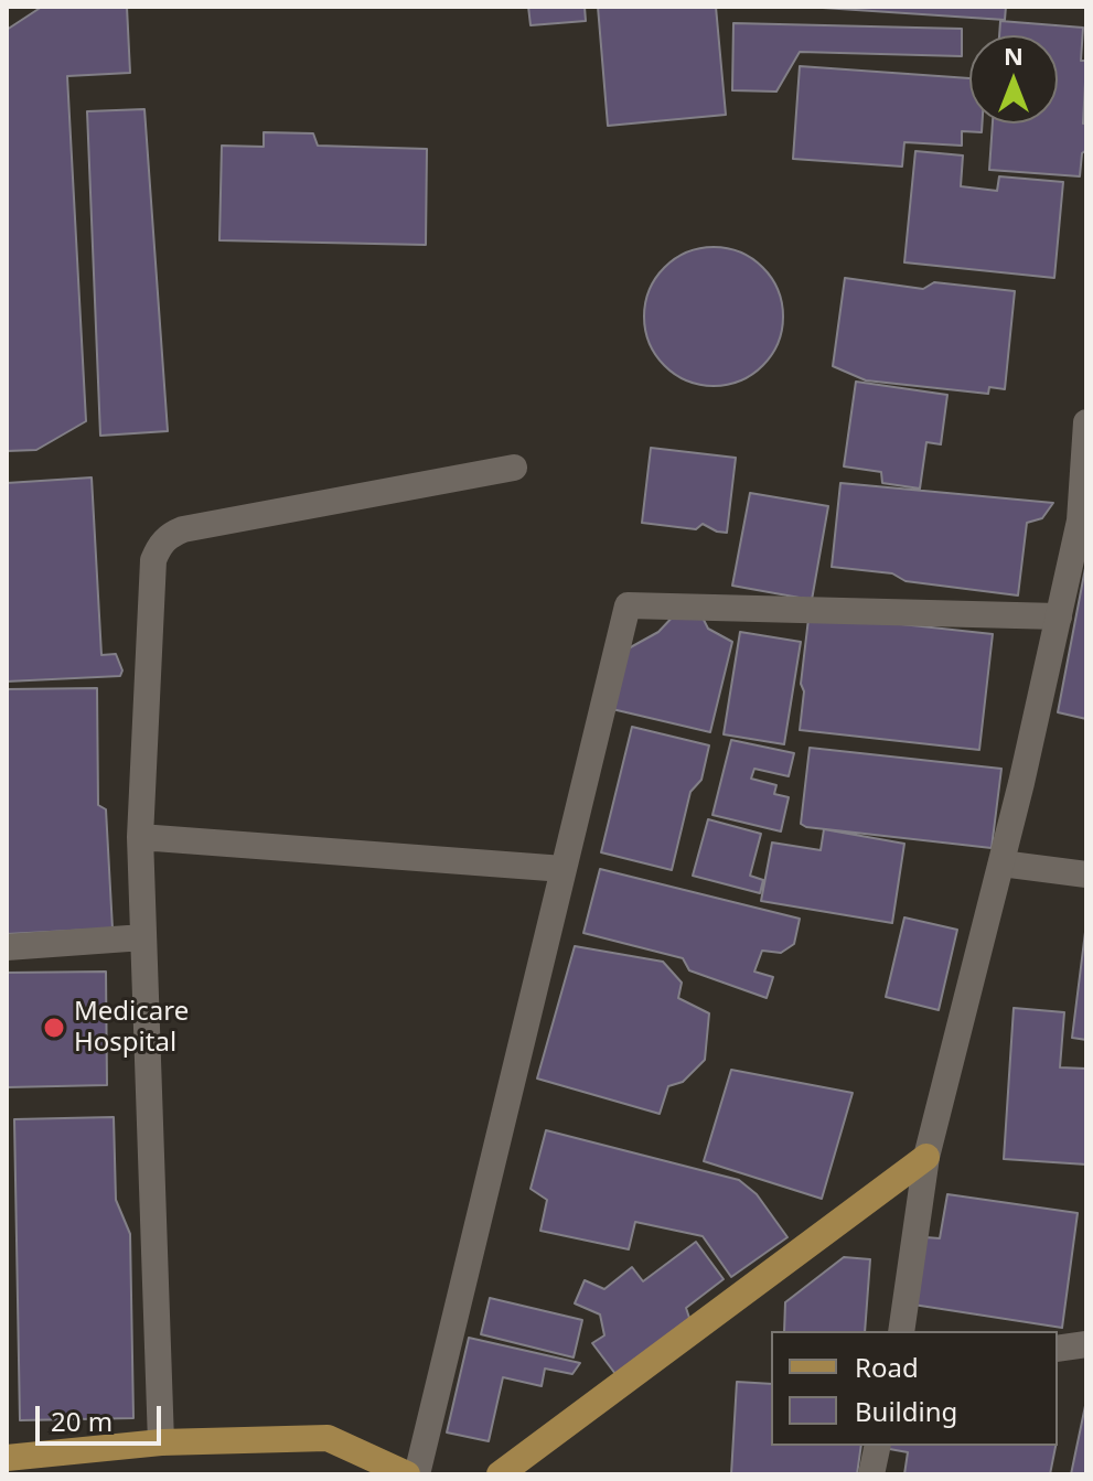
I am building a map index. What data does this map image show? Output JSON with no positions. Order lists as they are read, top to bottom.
{
  "places": ["Medicare Hospital"],
  "legend": ["Road", "Building"],
  "scale_bar": "20 m",
  "north": "top"
}
